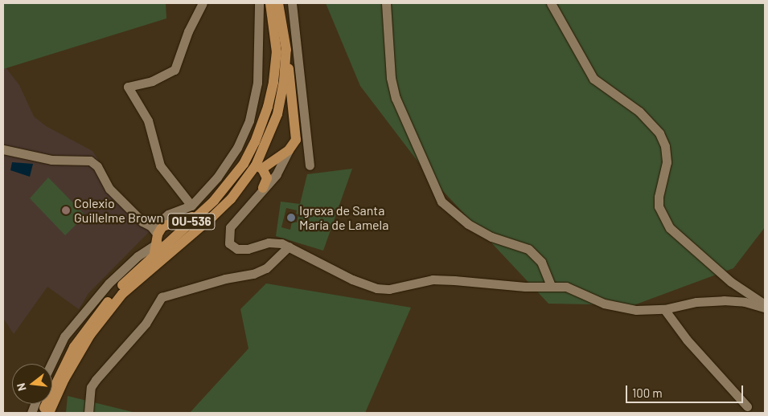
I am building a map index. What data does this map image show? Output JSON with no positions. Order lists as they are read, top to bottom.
{
  "streets": {
    "main road": ["OU-536"]
  },
  "places": ["Colexio Guillelme Brown", "Igrexa de Santa María de Lamela"],
  "scale_bar": "100 m",
  "north": "left"
}
